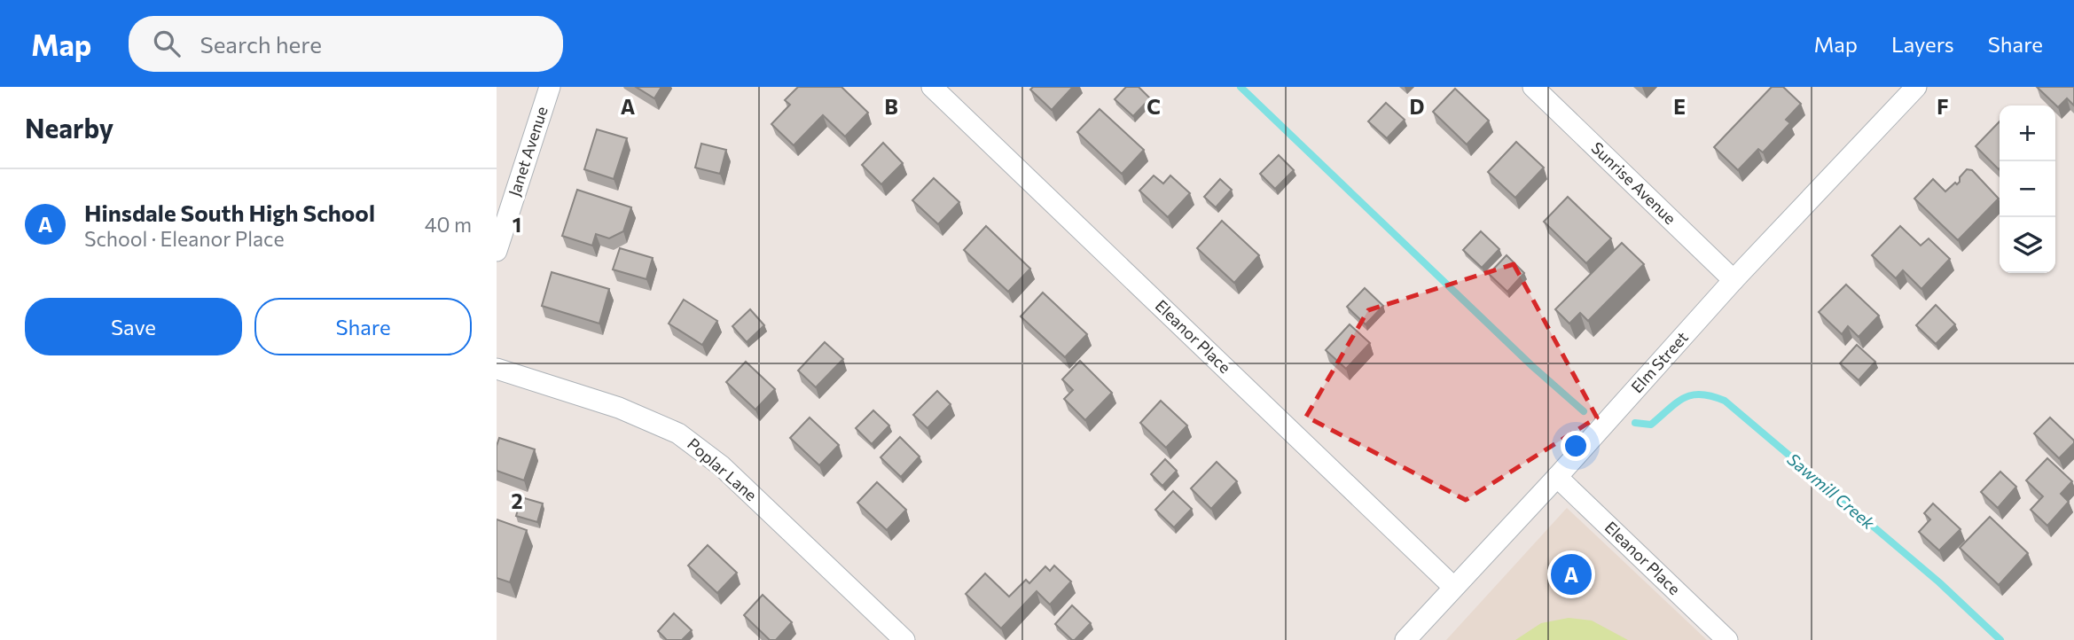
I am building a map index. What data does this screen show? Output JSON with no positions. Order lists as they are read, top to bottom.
{
  "streets": {
    "street": [
      "Janet Avenue",
      "Sunrise Avenue",
      "Eleanor Place",
      "Elm Street",
      "Poplar Lane"
    ]
  },
  "crossings": [
    ["Sunrise Avenue", "Elm Street"],
    ["Eleanor Place", "Elm Street"]
  ],
  "water": ["Sawmill Creek"],
  "page": {
    "header": "Map",
    "search": "Search here",
    "nav": ["Map", "Layers", "Share"],
    "heading": "Nearby",
    "map_buttons": ["+", "−"],
    "list": [
      {
        "mark": "A",
        "name": "Hinsdale South High School",
        "note": "School · Eleanor Place",
        "value": "40 m"
      }
    ],
    "buttons": ["Save", "Share"],
    "pins": "A"
  },
  "grid": {
    "columns": [
      "A",
      "B",
      "C",
      "D",
      "E",
      "F"
    ],
    "rows": ["1", "2"]
  }
}
